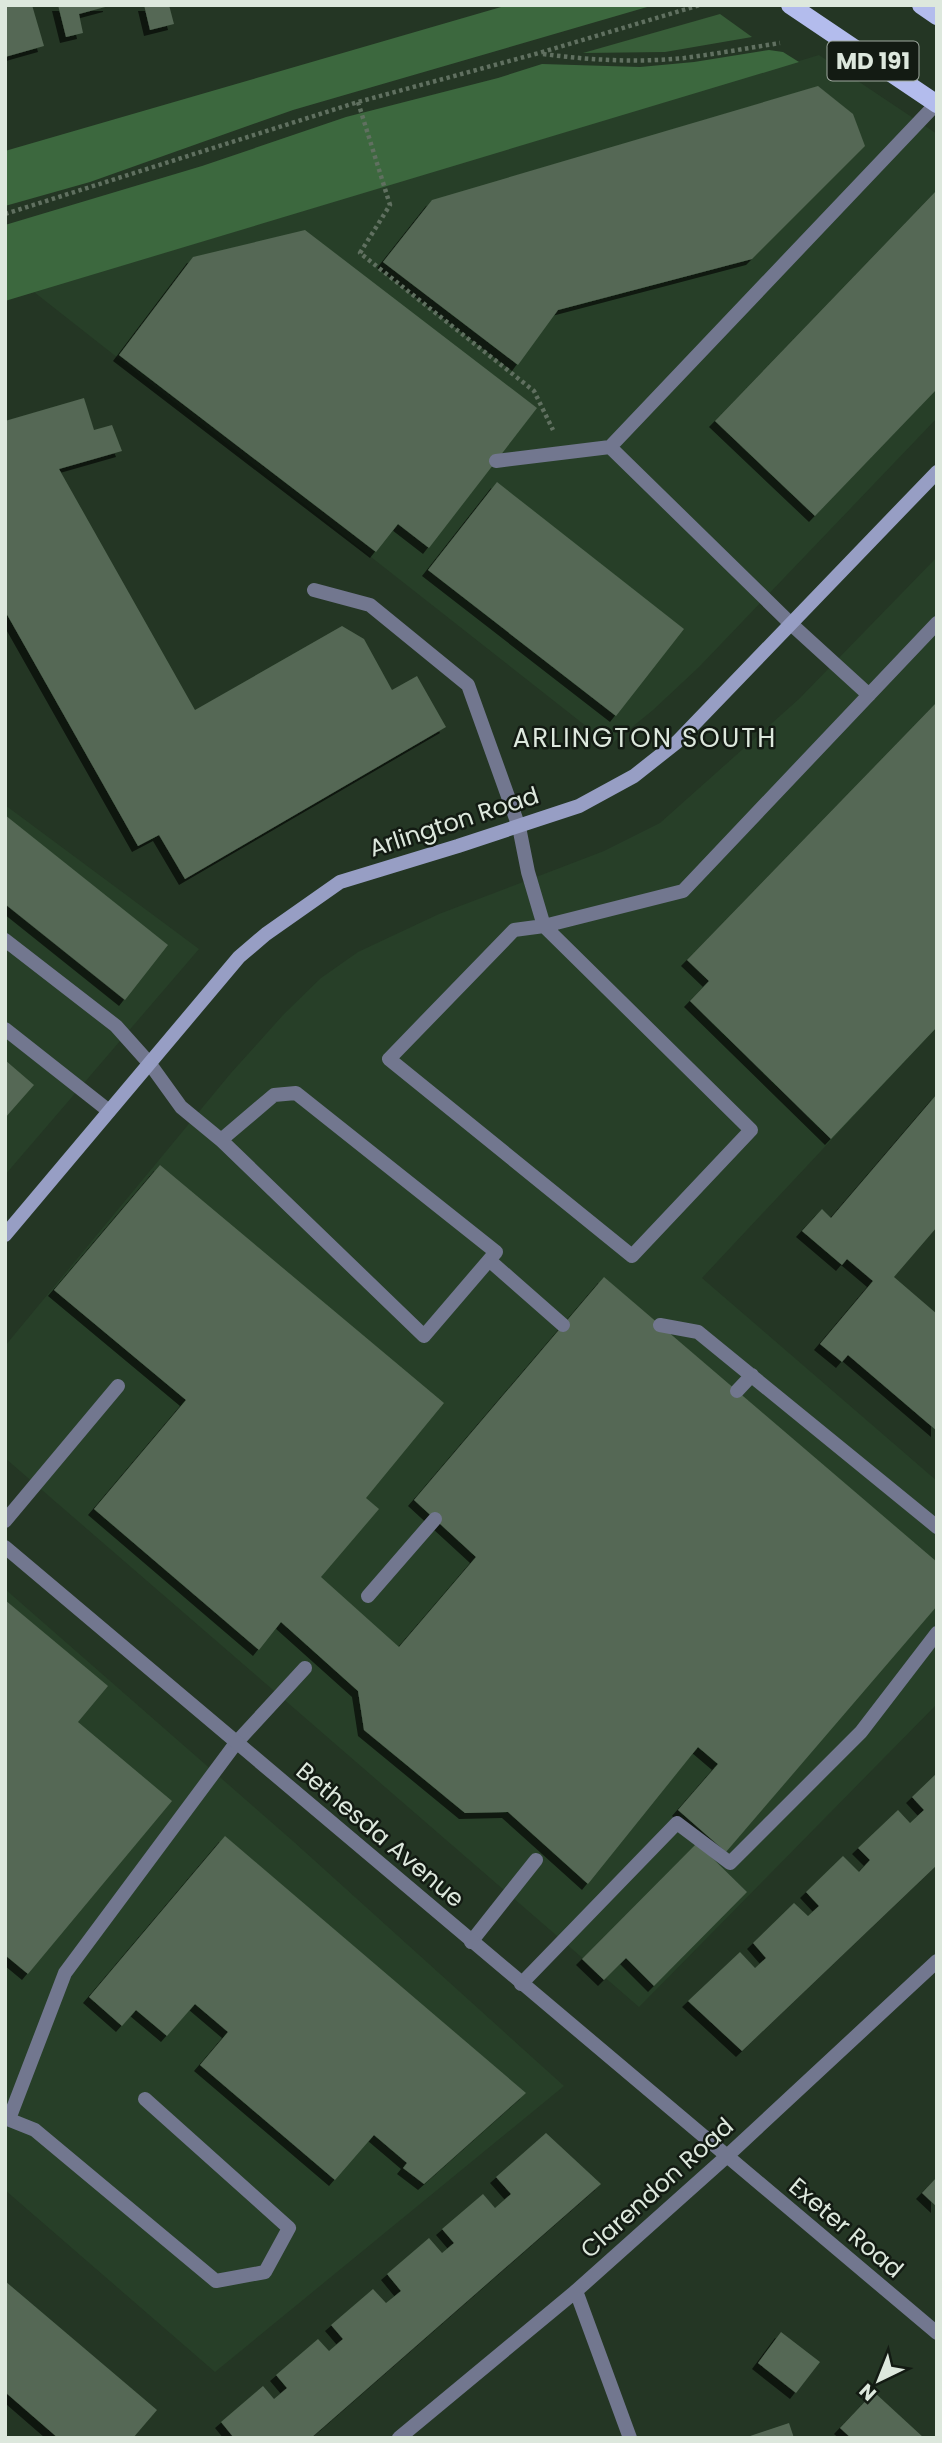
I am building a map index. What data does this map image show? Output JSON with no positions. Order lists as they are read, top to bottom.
{
  "streets": {
    "main road": ["MD 191", "Arlington Road"],
    "street": ["Bethesda Avenue", "Clarendon Road", "Exeter Road"]
  },
  "crossings": [
    ["Bethesda Avenue", "Clarendon Road"],
    ["Bethesda Avenue", "Exeter Road"],
    ["Clarendon Road", "Exeter Road"]
  ],
  "districts": ["ARLINGTON SOUTH"],
  "north": "bottom left"
}
